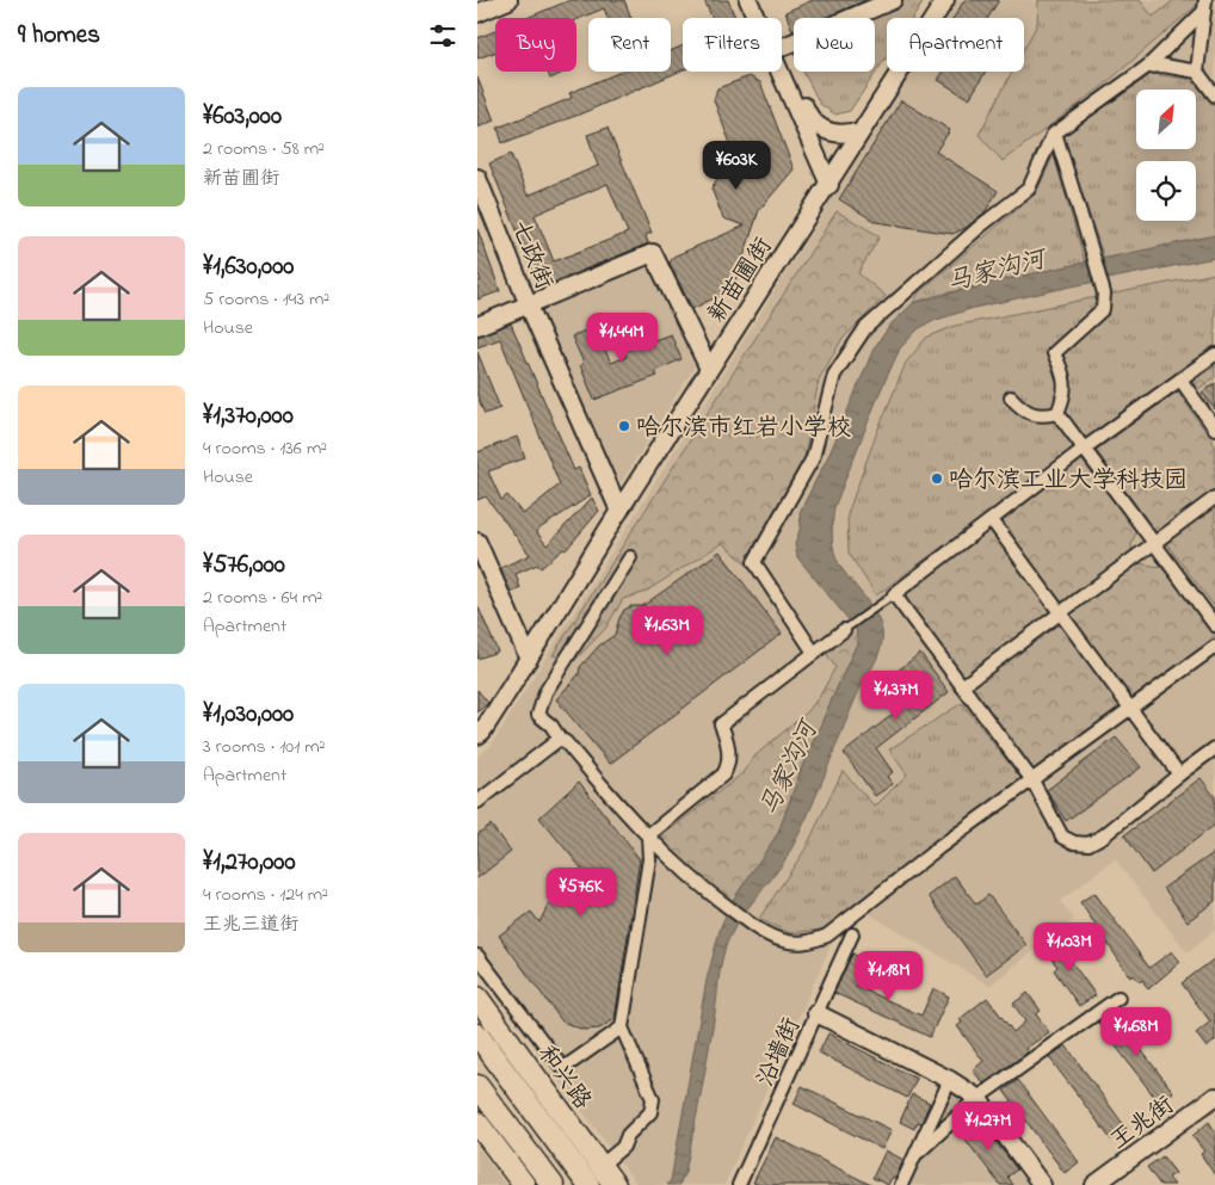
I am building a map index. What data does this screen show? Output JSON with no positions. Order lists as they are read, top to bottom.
{
  "streets": {
    "highway": ["和兴路"],
    "main road": ["七政街", "新苗圃街", "王兆街"],
    "street": ["沿墙街"]
  },
  "crossings": [
    ["七政街", "新苗圃街"]
  ],
  "water": ["马家沟河"],
  "places": ["哈尔滨市红岩小学校", "哈尔滨工业大学科技园"],
  "north": "top right",
  "page": {
    "heading": "9 homes",
    "chip": [
      "Buy",
      "Rent",
      "Filters",
      "New",
      "Apartment"
    ],
    "list": [
      {
        "name": "¥603,000",
        "note": "2 rooms · 58 m² · 新苗圃街"
      },
      {
        "name": "¥1,630,000",
        "note": "5 rooms · 143 m² · House"
      },
      {
        "name": "¥1,370,000",
        "note": "4 rooms · 136 m² · House"
      },
      {
        "name": "¥576,000",
        "note": "2 rooms · 64 m² · Apartment"
      },
      {
        "name": "¥1,030,000",
        "note": "3 rooms · 101 m² · Apartment"
      },
      {
        "name": "¥1,270,000",
        "note": "4 rooms · 124 m² · 王兆三道街"
      }
    ],
    "price": [
      "¥603K",
      "¥1.44M",
      "¥1.63M",
      "¥1.37M",
      "¥576K",
      "¥1.03M",
      "¥1.18M",
      "¥1.68M",
      "¥1.27M"
    ]
  }
}
